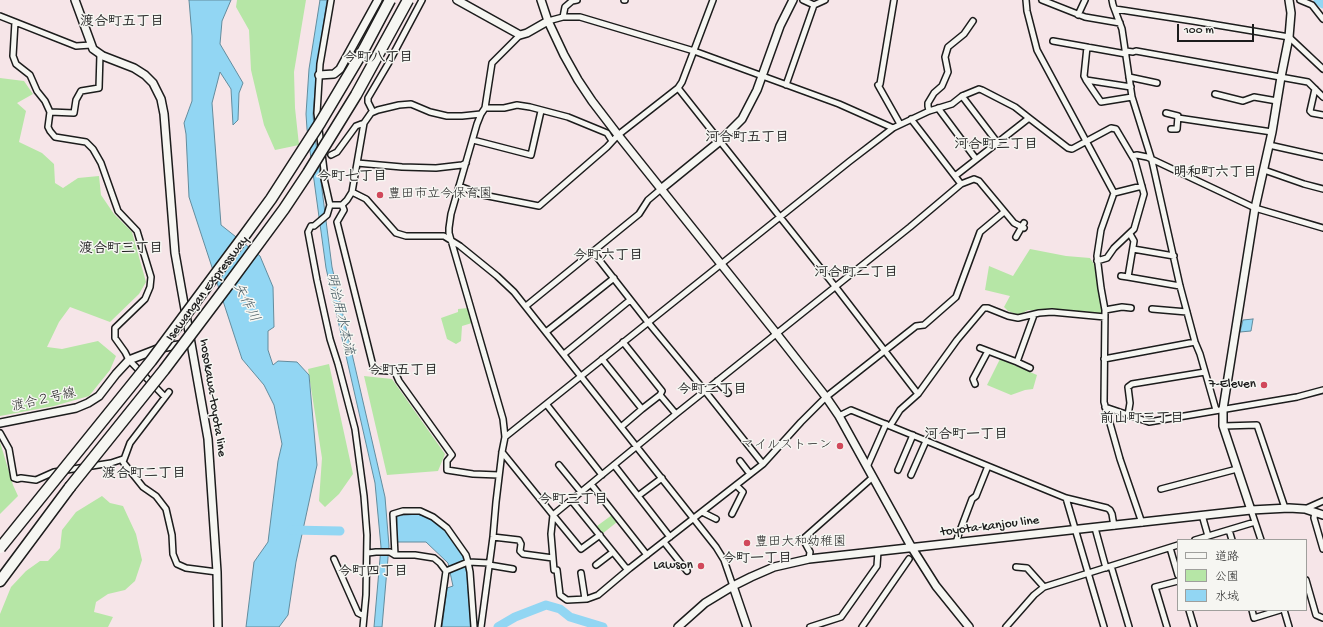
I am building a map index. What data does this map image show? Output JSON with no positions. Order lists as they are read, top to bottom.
{
  "streets": {
    "highway": ["Isewangan Expressway"],
    "street": ["hosokawa-toyota line", "渡合２号線", "toyota-kanjou line"]
  },
  "crossings": [
    ["hosokawa-toyota line", "渡合２号線"]
  ],
  "districts": [
    "渡合町五丁目",
    "今町八丁目",
    "河合町五丁目",
    "河合町三丁目",
    "明和町六丁目",
    "今町七丁目",
    "渡合町三丁目",
    "今町六丁目",
    "河合町二丁目",
    "今町五丁目",
    "今町二丁目",
    "前山町三丁目",
    "河合町一丁目",
    "渡合町二丁目",
    "今町三丁目",
    "今町一丁目",
    "今町四丁目"
  ],
  "water": ["矢作川", "明治用水本流"],
  "places": [
    "豊田市立今保育園",
    "7-Eleven",
    "マイルストーン",
    "豊田大和幼稚園",
    "Lawson"
  ],
  "legend": ["道路", "公園", "水域"],
  "scale_bar": "100 m"
}
